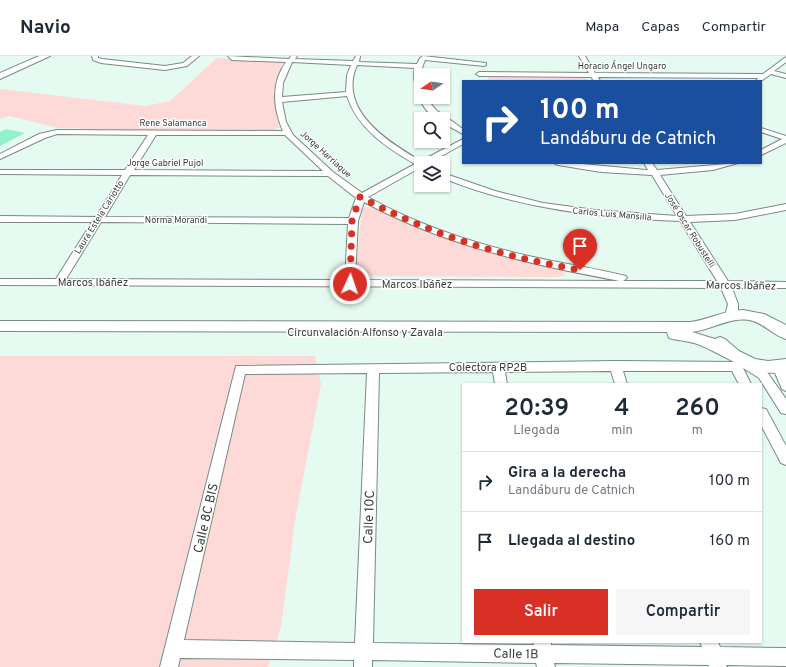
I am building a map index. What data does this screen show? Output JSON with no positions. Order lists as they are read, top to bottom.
{
  "streets": {
    "main road": ["Circunvalación Alfonso y Zavala"],
    "street": [
      "Horacio Ángel Ungaro",
      "Rene Salamanca",
      "Jorge Harriague",
      "Jorge Gabriel Pujol",
      "Carlos Luis Mansilla",
      "Laura Estela Cariotto",
      "Norma Morandi",
      "José Oscar Robustelli",
      "Marcos Ibáñez",
      "Colectora RP2B",
      "Calle 10C",
      "Calle 8C BIS",
      "Calle 1B"
    ]
  },
  "crossings": [
    ["Rene Salamanca", "Jorge Harriague"],
    ["Rene Salamanca", "Laura Estela Cariotto"],
    ["Jorge Harriague", "Jorge Gabriel Pujol"],
    ["Jorge Harriague", "Marcos Ibáñez"],
    ["Jorge Gabriel Pujol", "Laura Estela Cariotto"],
    ["Carlos Luis Mansilla", "José Oscar Robustelli"],
    ["Laura Estela Cariotto", "Norma Morandi"],
    ["Laura Estela Cariotto", "Marcos Ibáñez"],
    ["José Oscar Robustelli", "Marcos Ibáñez"],
    ["Circunvalación Alfonso y Zavala", "Colectora RP2B"],
    ["Colectora RP2B", "Calle 10C"],
    ["Colectora RP2B", "Calle 8C BIS"],
    ["Calle 10C", "Calle 1B"],
    ["Calle 8C BIS", "Calle 1B"]
  ],
  "north": "left",
  "page": {
    "header": "Navio",
    "nav": ["Mapa", "Capas", "Compartir"],
    "turn": ["100 m", "Landáburu de Catnich"],
    "eta": [
      "20:39",
      "Llegada",
      "4",
      "min",
      "260",
      "m"
    ],
    "list": [
      {
        "name": "Gira a la derecha",
        "note": "Landáburu de Catnich",
        "value": "100 m"
      },
      {
        "name": "Llegada al destino",
        "value": "160 m"
      }
    ],
    "buttons": ["Salir", "Compartir"]
  }
}
